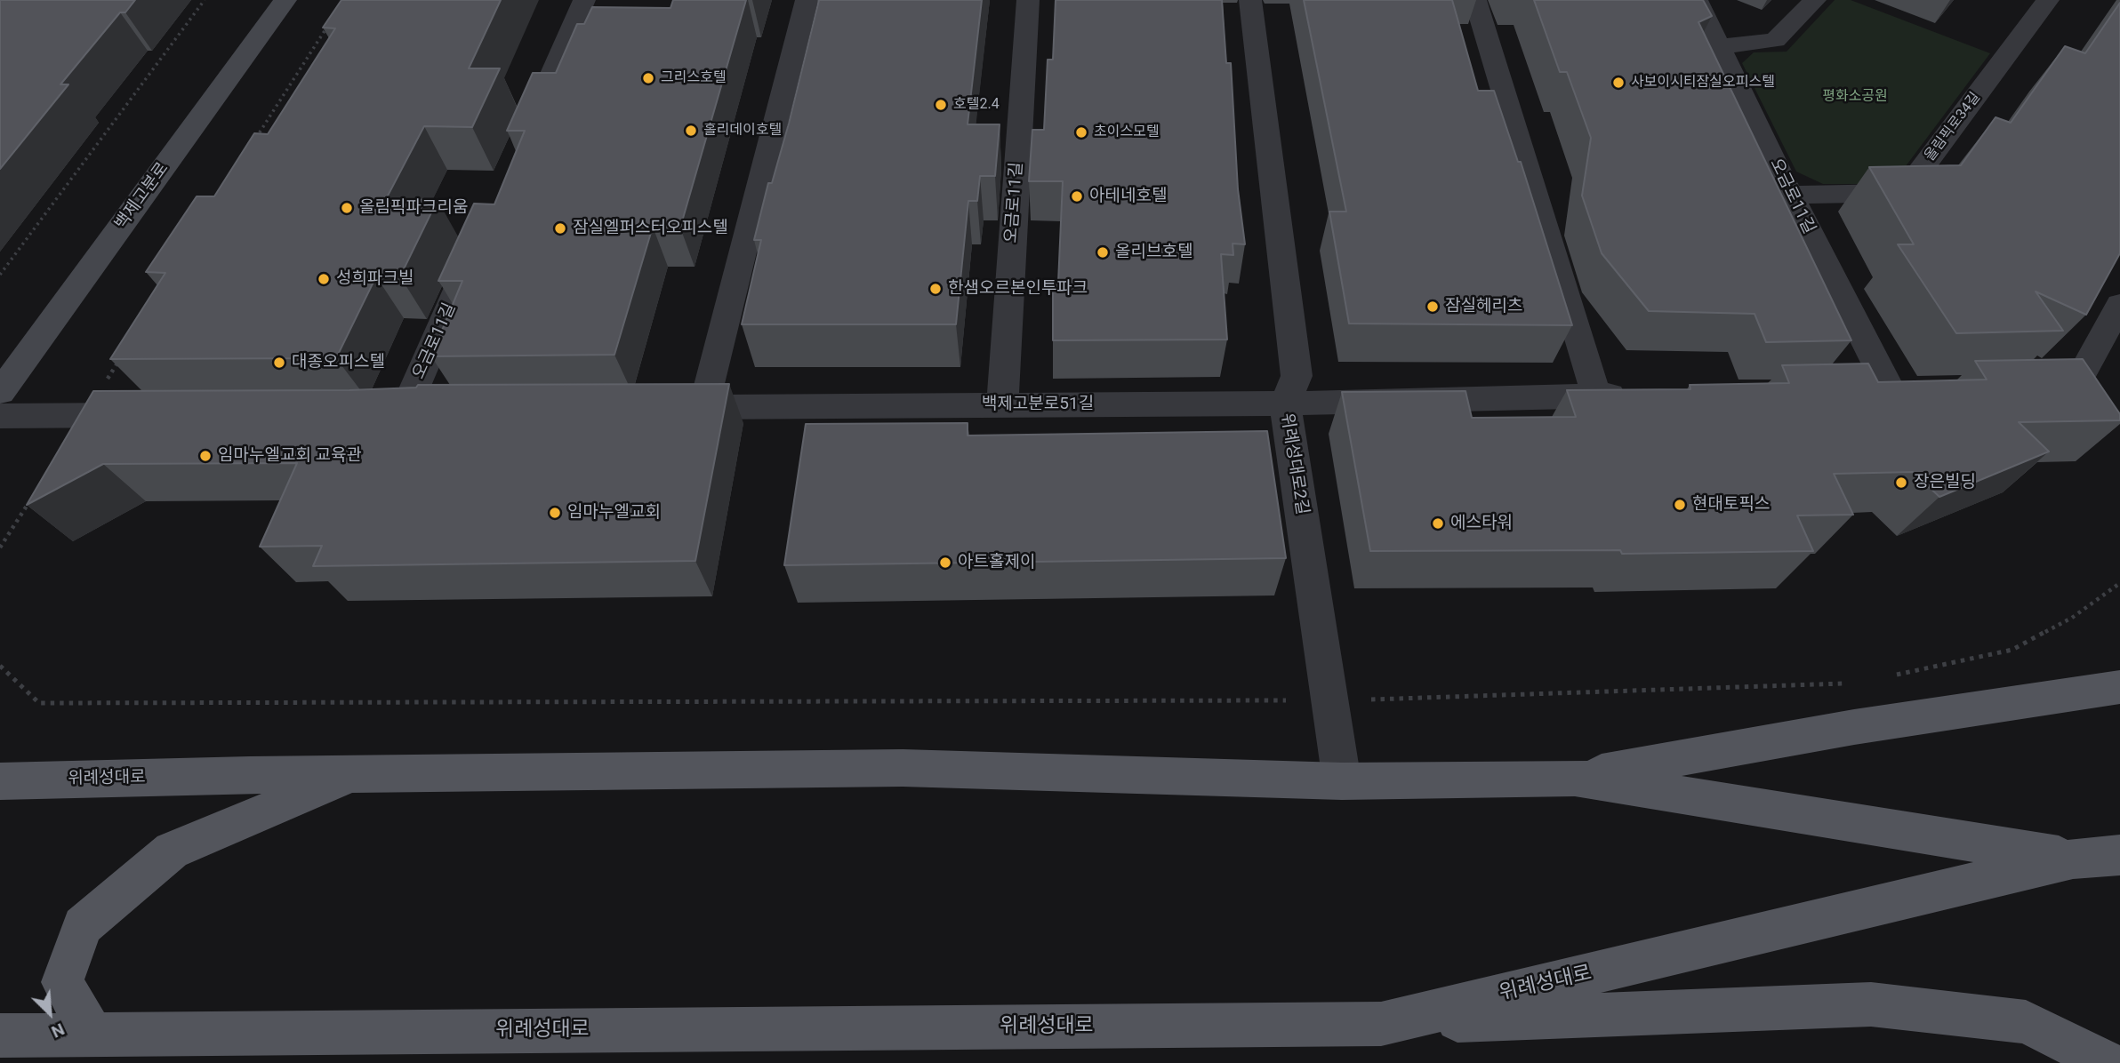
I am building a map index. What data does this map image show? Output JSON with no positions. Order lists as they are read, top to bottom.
{
  "streets": {
    "main road": ["백제고분로", "위례성대로"],
    "street": [
      "올림픽로34길",
      "오금로11길",
      "백제고분로51길",
      "위례성대로2길"
    ]
  },
  "crossings": [
    ["올림픽로34길", "오금로11길"],
    ["오금로11길", "백제고분로51길"],
    ["백제고분로51길", "위례성대로2길"],
    ["위례성대로2길", "위례성대로"]
  ],
  "parks": ["평화소공원"],
  "places": [
    "그리스호텔",
    "사보이시티잠실오피스텔",
    "호텔2.4",
    "홀리데이호텔",
    "초이스모텔",
    "아테네호텔",
    "올림픽파크리움",
    "잠실엘퍼스터오피스텔",
    "올리브호텔",
    "성희파크빌",
    "한샘오르본인투파크",
    "잠실헤리츠",
    "대종오피스텔",
    "임마누엘교회 교육관",
    "장은빌딩",
    "현대토픽스",
    "임마누엘교회",
    "에스타워",
    "아트홀제이"
  ],
  "north": "bottom right"
}
